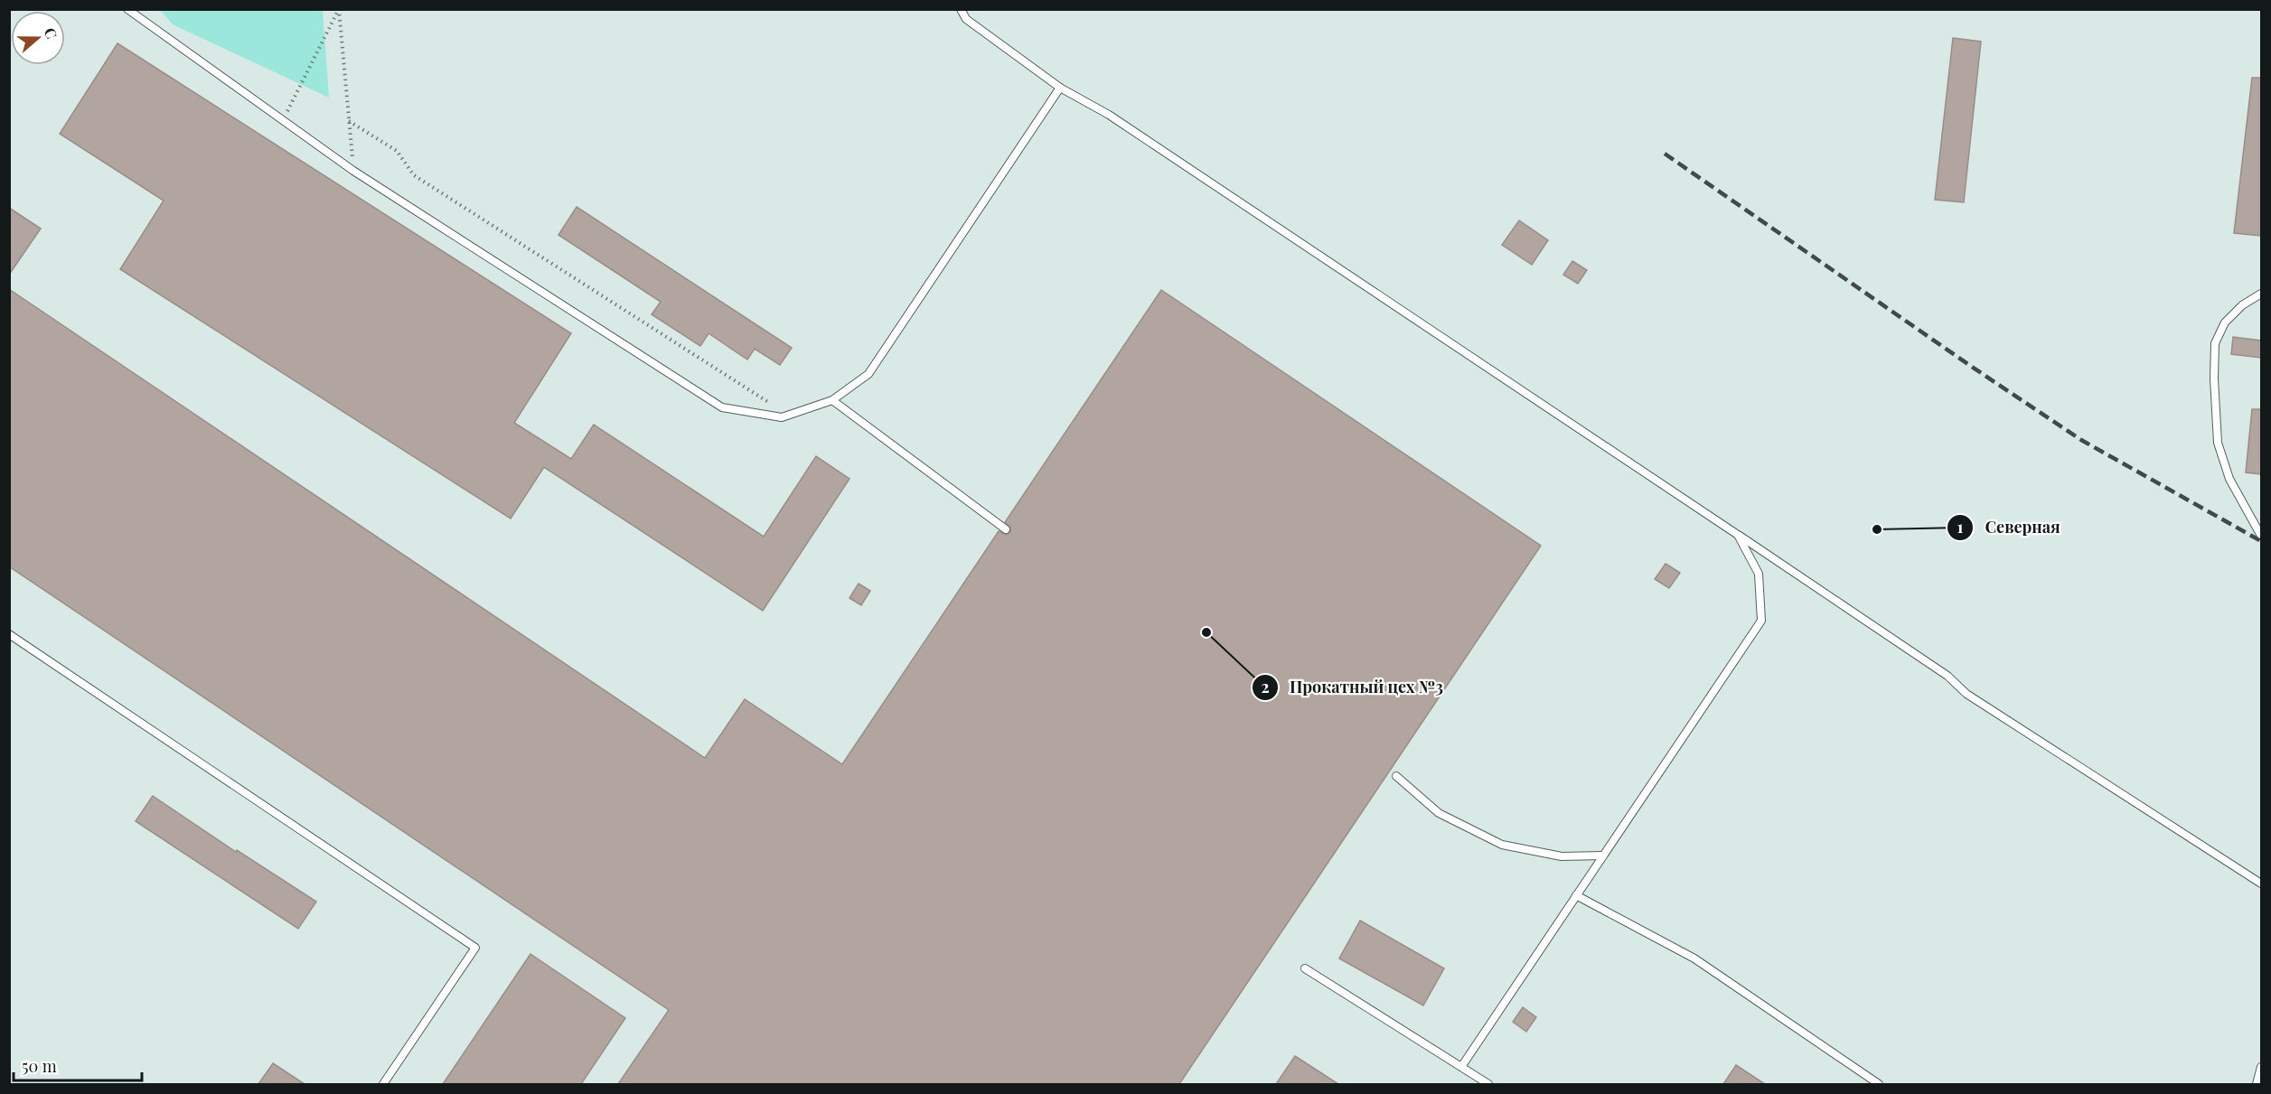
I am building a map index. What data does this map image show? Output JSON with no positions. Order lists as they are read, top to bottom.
{
  "places": ["Северная", "Прокатный цех №3"],
  "scale_bar": "50 m",
  "north": "right"
}
